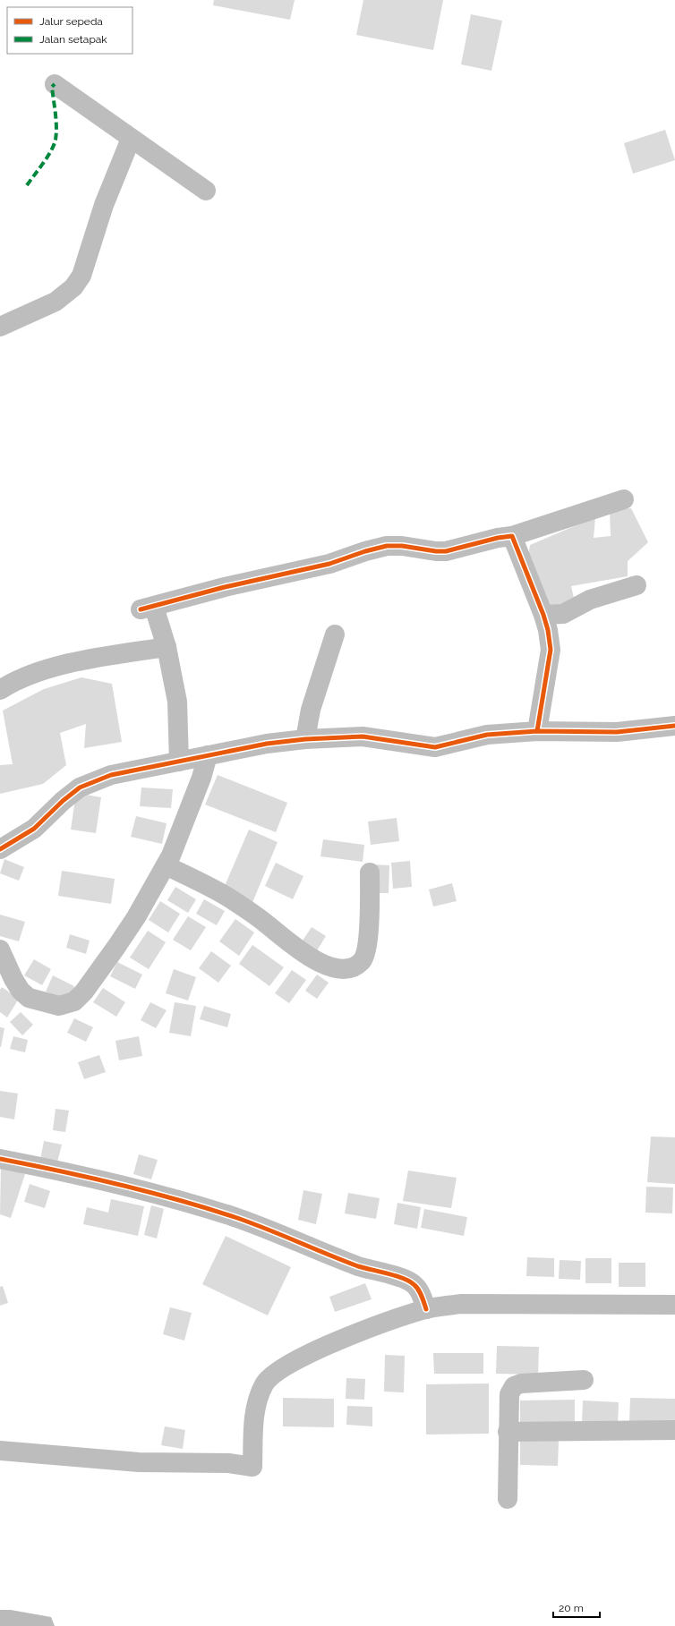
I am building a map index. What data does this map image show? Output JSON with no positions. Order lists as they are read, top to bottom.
{
  "legend": ["Jalur sepeda", "Jalan setapak"],
  "scale_bar": "20 m"
}
